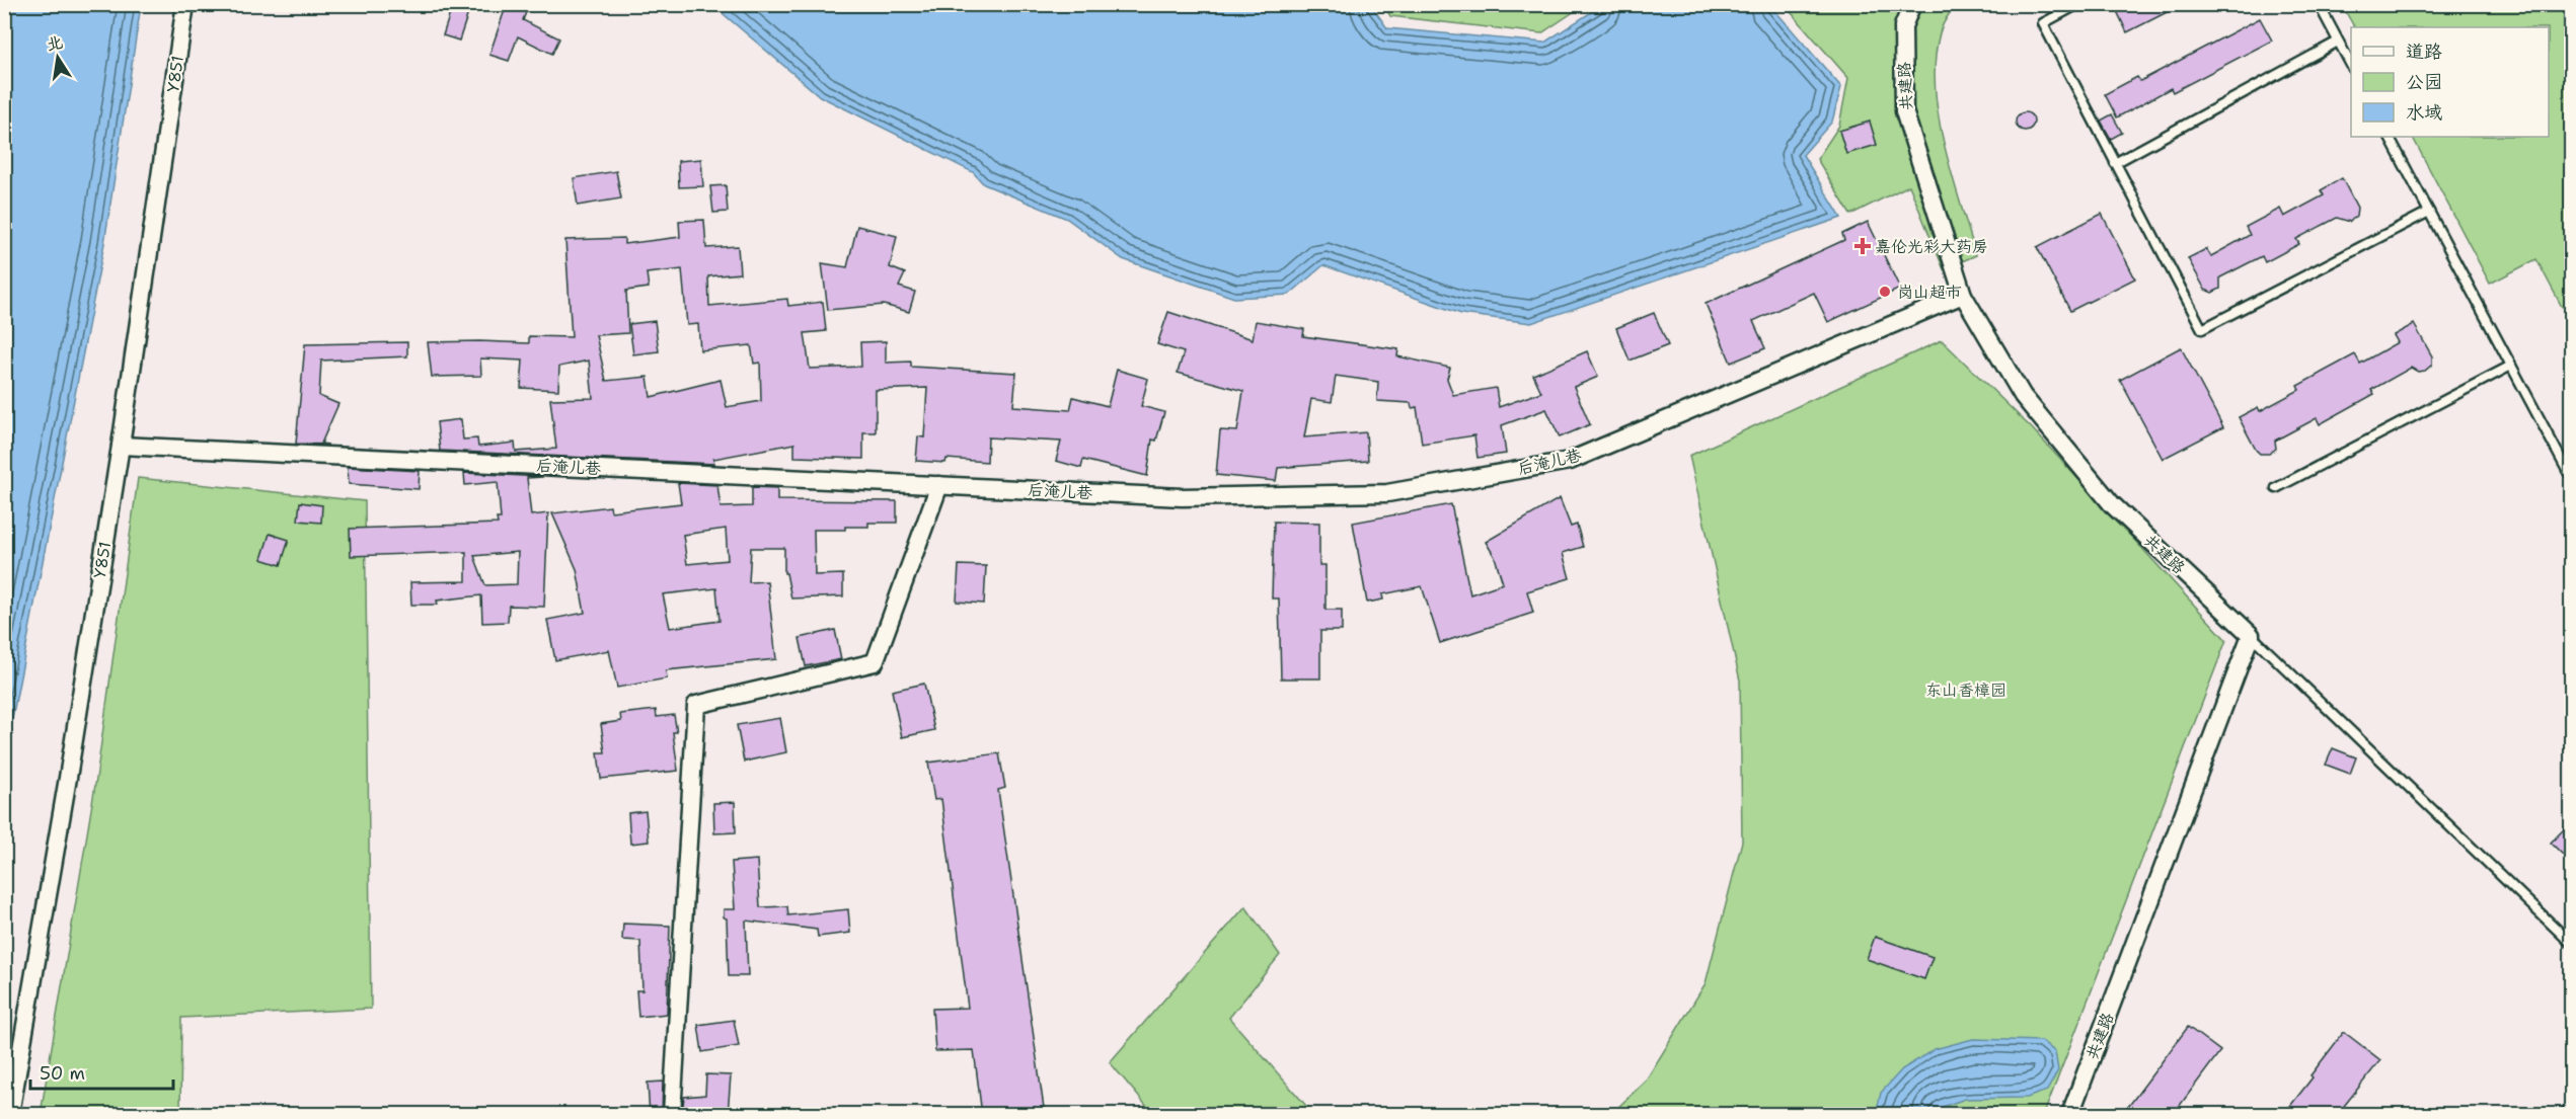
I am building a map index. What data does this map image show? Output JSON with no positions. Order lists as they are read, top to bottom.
{
  "streets": {
    "street": ["Y851", "共建路", "后淹儿巷"]
  },
  "crossings": [
    ["Y851", "后淹儿巷"],
    ["共建路", "后淹儿巷"]
  ],
  "parks": ["东山香樟园"],
  "places": {
    "health": ["嘉伦光彩大药房"],
    "other": ["岗山超市"]
  },
  "legend": ["道路", "公园", "水域"],
  "scale_bar": "50 m",
  "north": "top"
}
